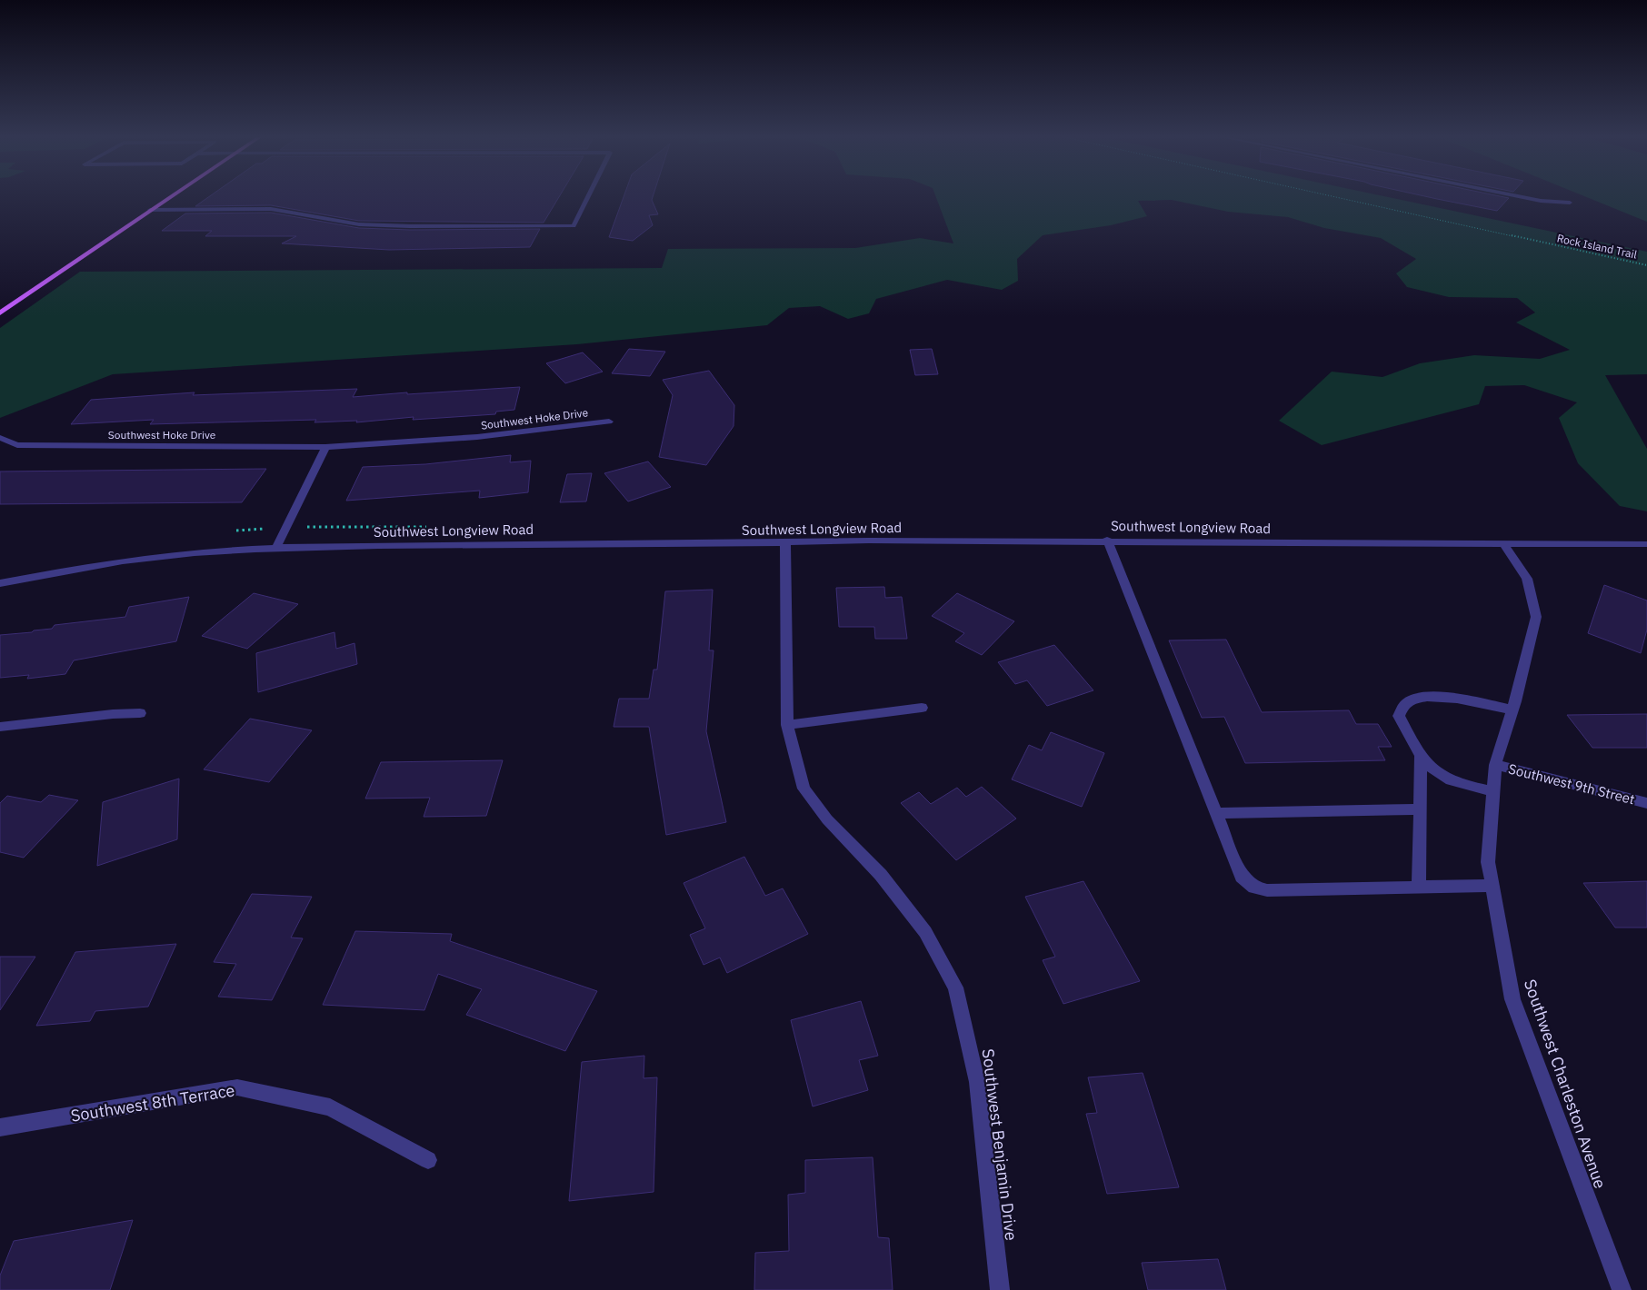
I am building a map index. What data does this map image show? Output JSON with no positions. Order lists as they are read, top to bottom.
{
  "streets": {
    "street": [
      "Southwest Hoke Drive",
      "Southwest Longview Road",
      "Southwest 9th Street",
      "Southwest Charleston Avenue",
      "Southwest 8th Terrace",
      "Southwest Benjamin Drive"
    ],
    "path": ["Rock Island Trail"]
  },
  "crossings": [
    ["Southwest Longview Road", "Southwest Charleston Avenue"],
    ["Southwest Longview Road", "Southwest Benjamin Drive"],
    ["Southwest 9th Street", "Southwest Charleston Avenue"]
  ]
}
